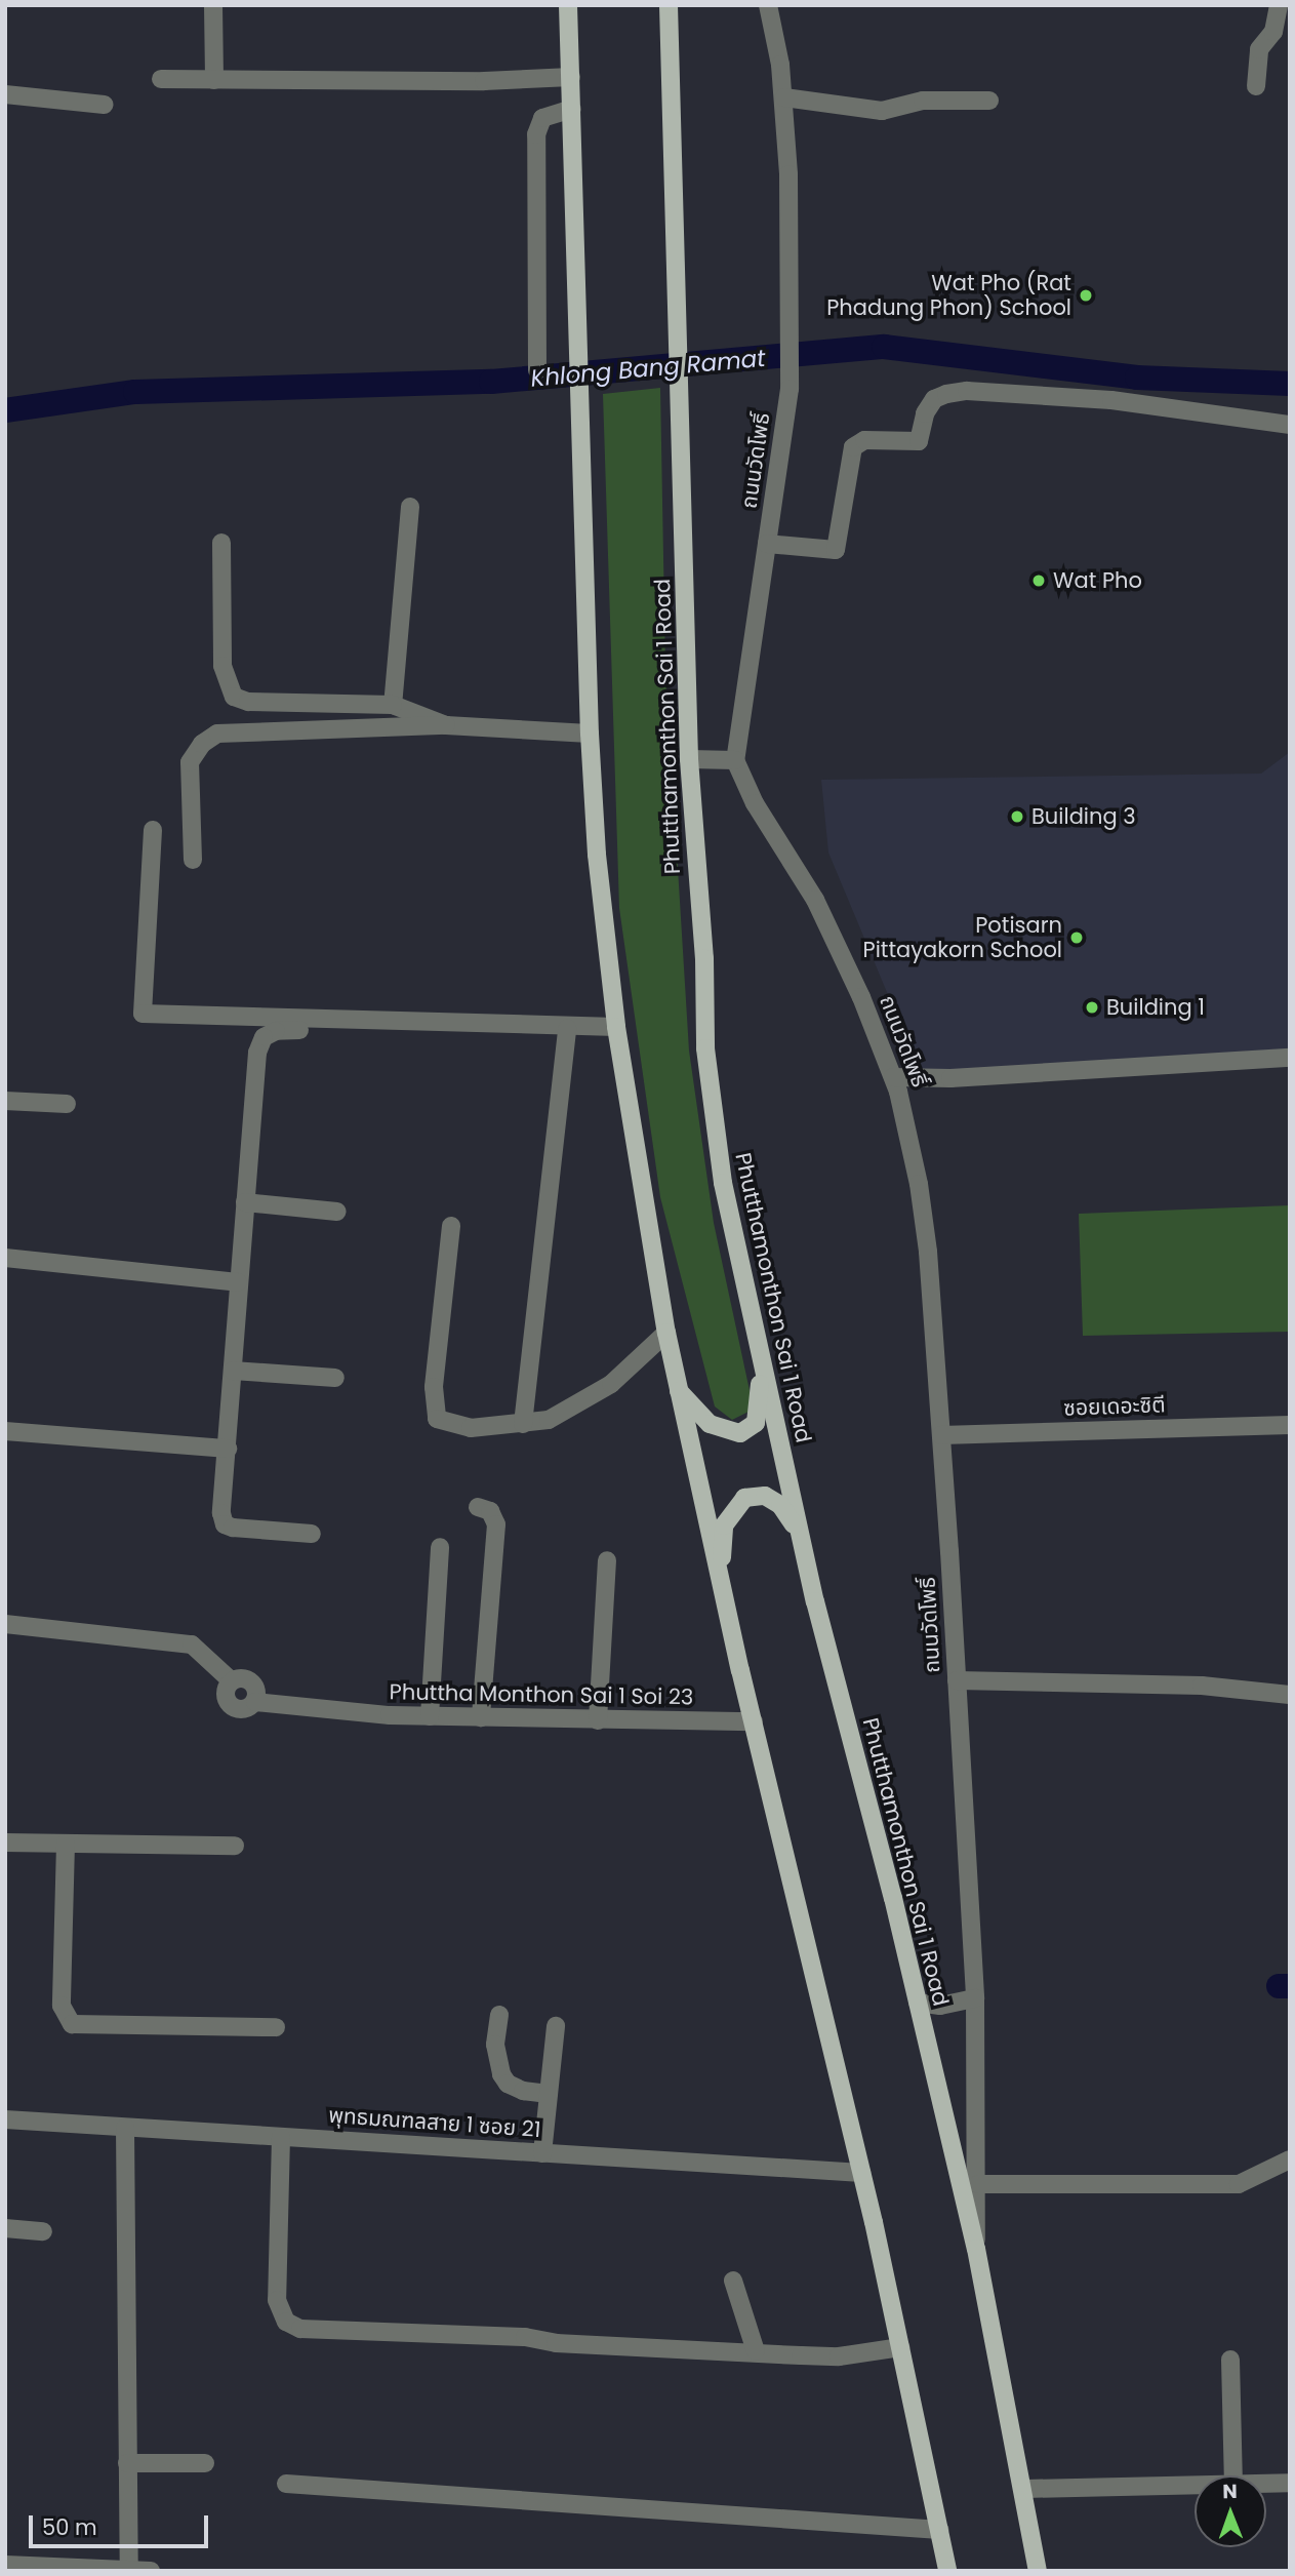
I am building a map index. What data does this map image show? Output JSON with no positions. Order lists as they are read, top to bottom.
{
  "streets": {
    "main road": ["Phutthamonthon Sai 1 Road"],
    "street": [
      "ถนนวัดโพธิ์",
      "ซอยเดอะซิตี",
      "Phuttha Monthon Sai 1 Soi 23",
      "พุทธมณฑลสาย 1 ซอย 21"
    ]
  },
  "crossings": [
    ["ถนนวัดโพธิ์", "Phutthamonthon Sai 1 Road"],
    ["ถนนวัดโพธิ์", "ซอยเดอะซิตี"]
  ],
  "water": ["Khlong Bang Ramat"],
  "places": [
    "Wat Pho (Rat Phadung Phon) School",
    "Wat Pho",
    "Building 3",
    "Potisarn Pittayakorn School",
    "Building 1"
  ],
  "scale_bar": "50 m",
  "north": "top"
}
